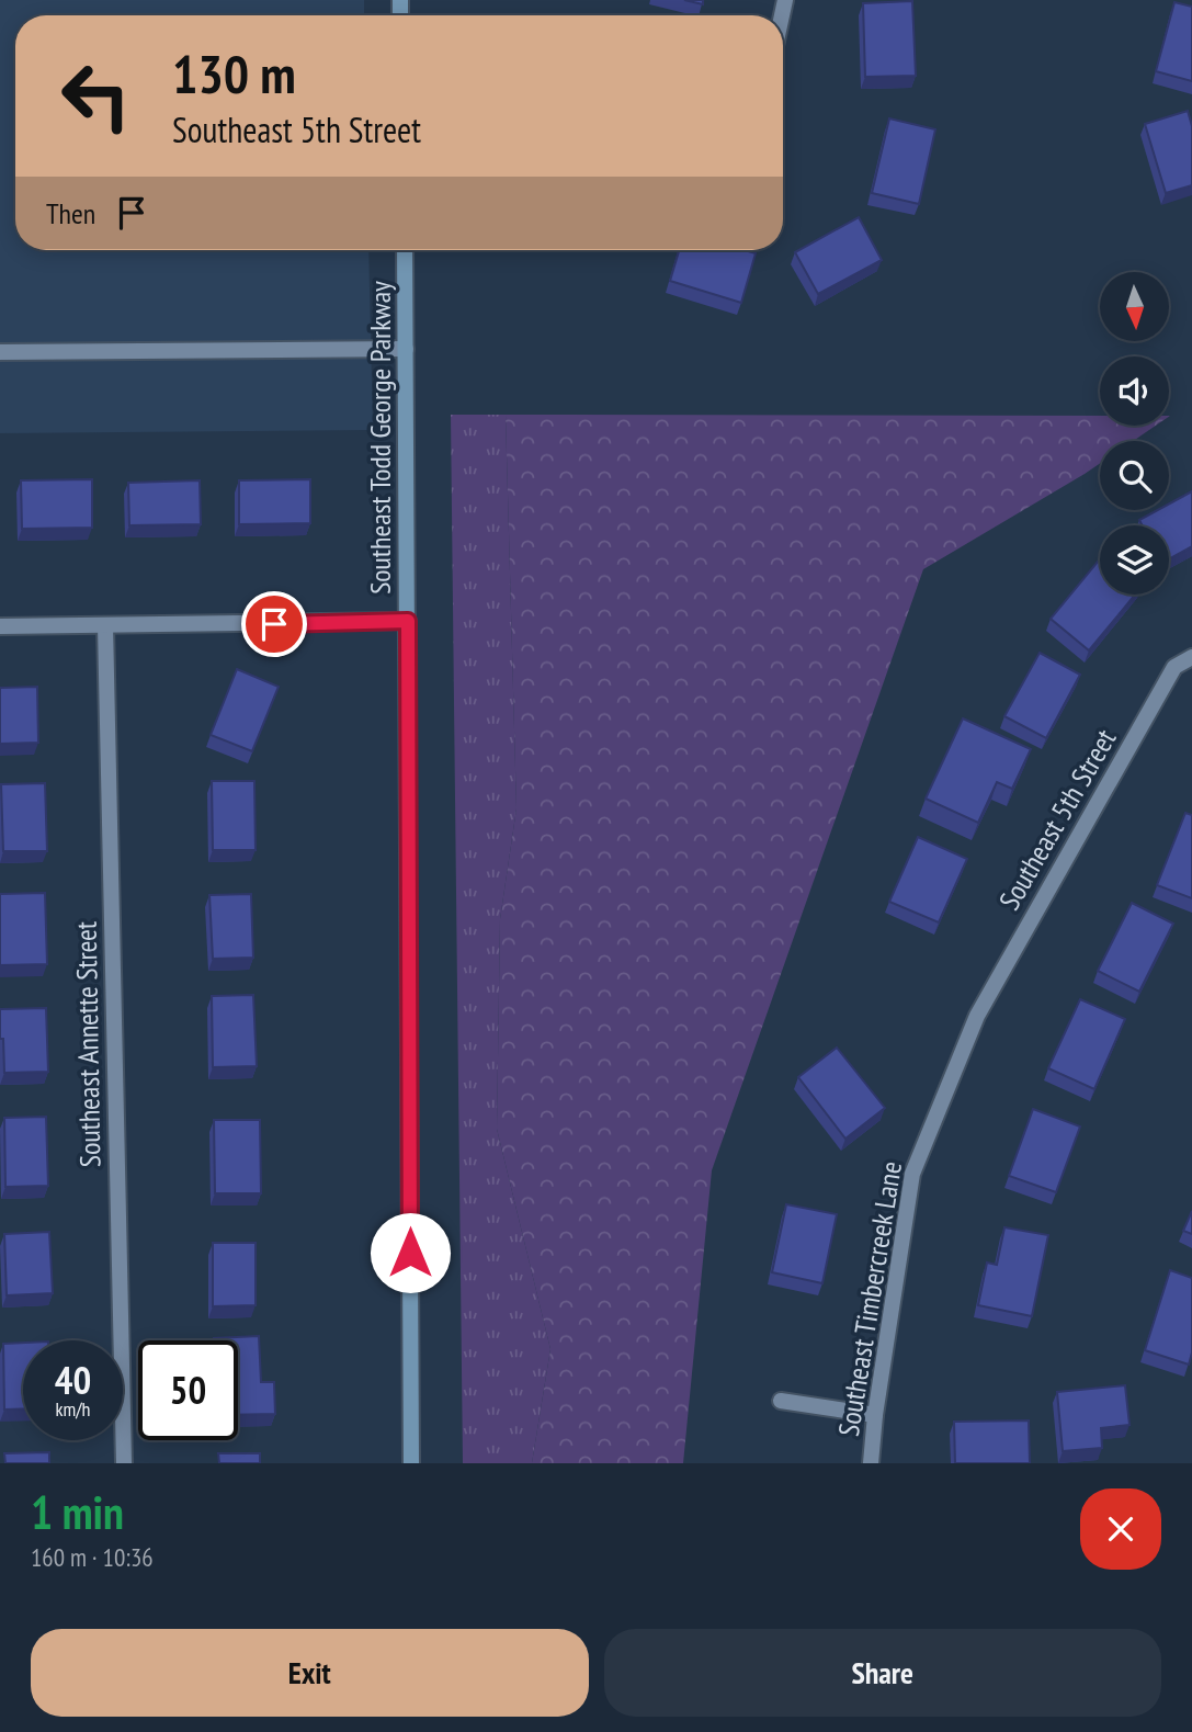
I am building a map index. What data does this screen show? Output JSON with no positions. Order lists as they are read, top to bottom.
{
  "streets": {
    "main road": ["Southeast Todd George Parkway"],
    "street": ["Southeast 5th Street", "Southeast Annette Street", "Southeast Timbercreek Lane"]
  },
  "crossings": [
    ["Southeast 5th Street", "Southeast Timbercreek Lane"]
  ],
  "north": "bottom",
  "page": {
    "turn": ["130 m", "Southeast 5th Street"],
    "then": "Then",
    "speed": "40 km/h",
    "limit": "50",
    "heading": ["1 min", "160 m · 10:36"],
    "buttons": ["Exit", "Share"]
  }
}
